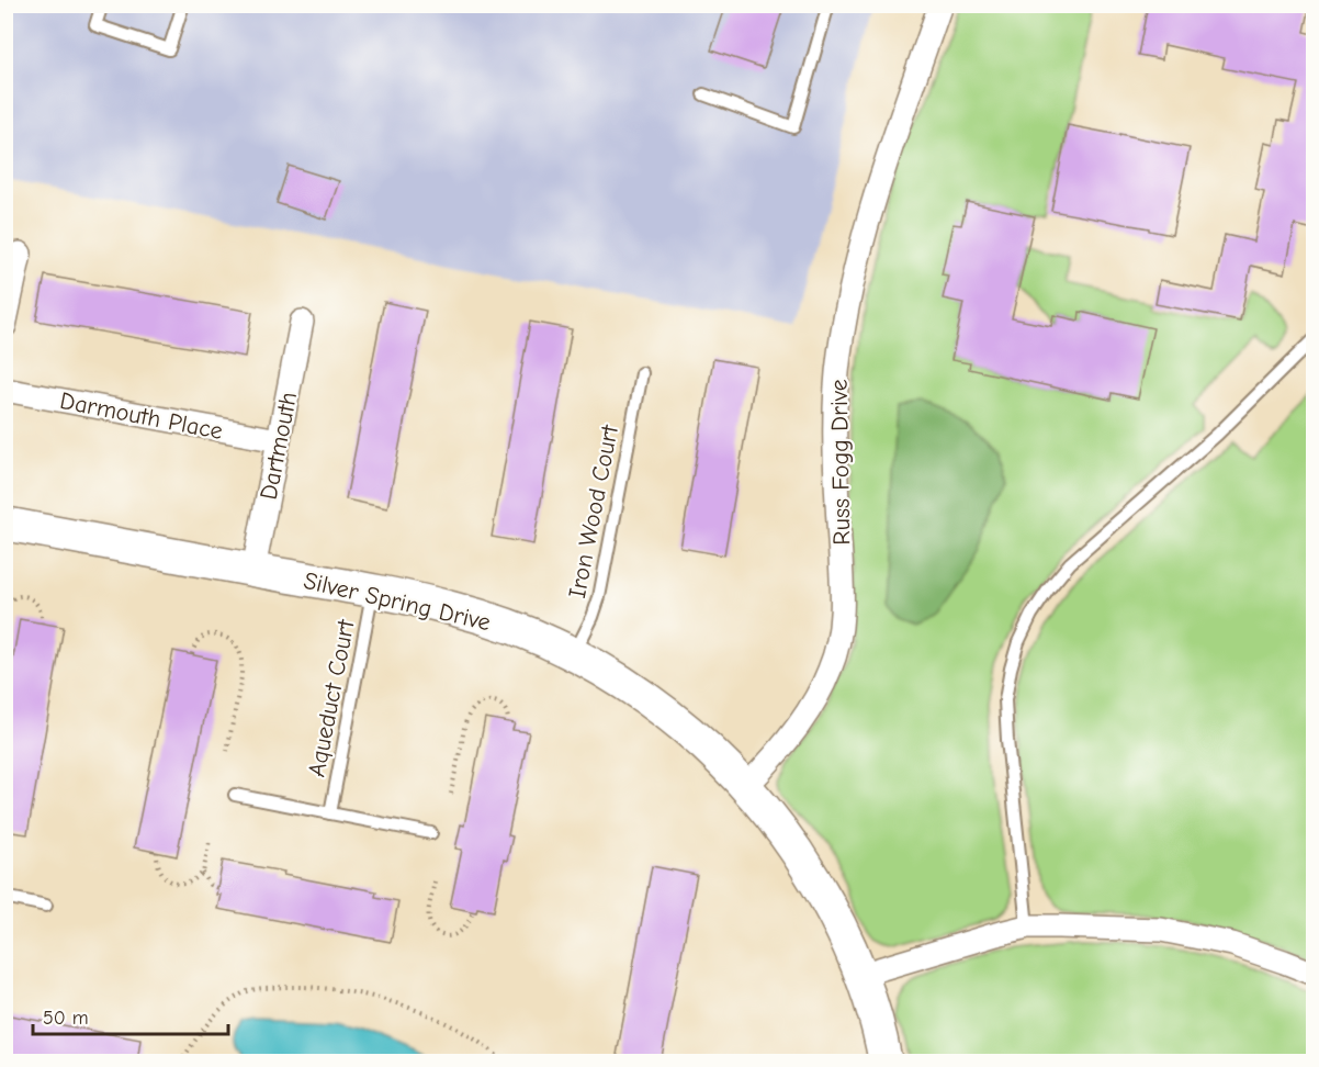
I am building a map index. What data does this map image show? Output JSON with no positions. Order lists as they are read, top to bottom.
{
  "streets": {
    "street": [
      "Darmouth Place",
      "Dartmouth",
      "Russ Fogg Drive",
      "Silver Spring Drive"
    ],
    "lane": ["Iron Wood Court", "Aqueduct Court"]
  },
  "crossings": [
    ["Darmouth Place", "Dartmouth"],
    ["Dartmouth", "Silver Spring Drive"],
    ["Russ Fogg Drive", "Silver Spring Drive"],
    ["Iron Wood Court", "Silver Spring Drive"],
    ["Silver Spring Drive", "Aqueduct Court"]
  ],
  "scale_bar": "50 m"
}
